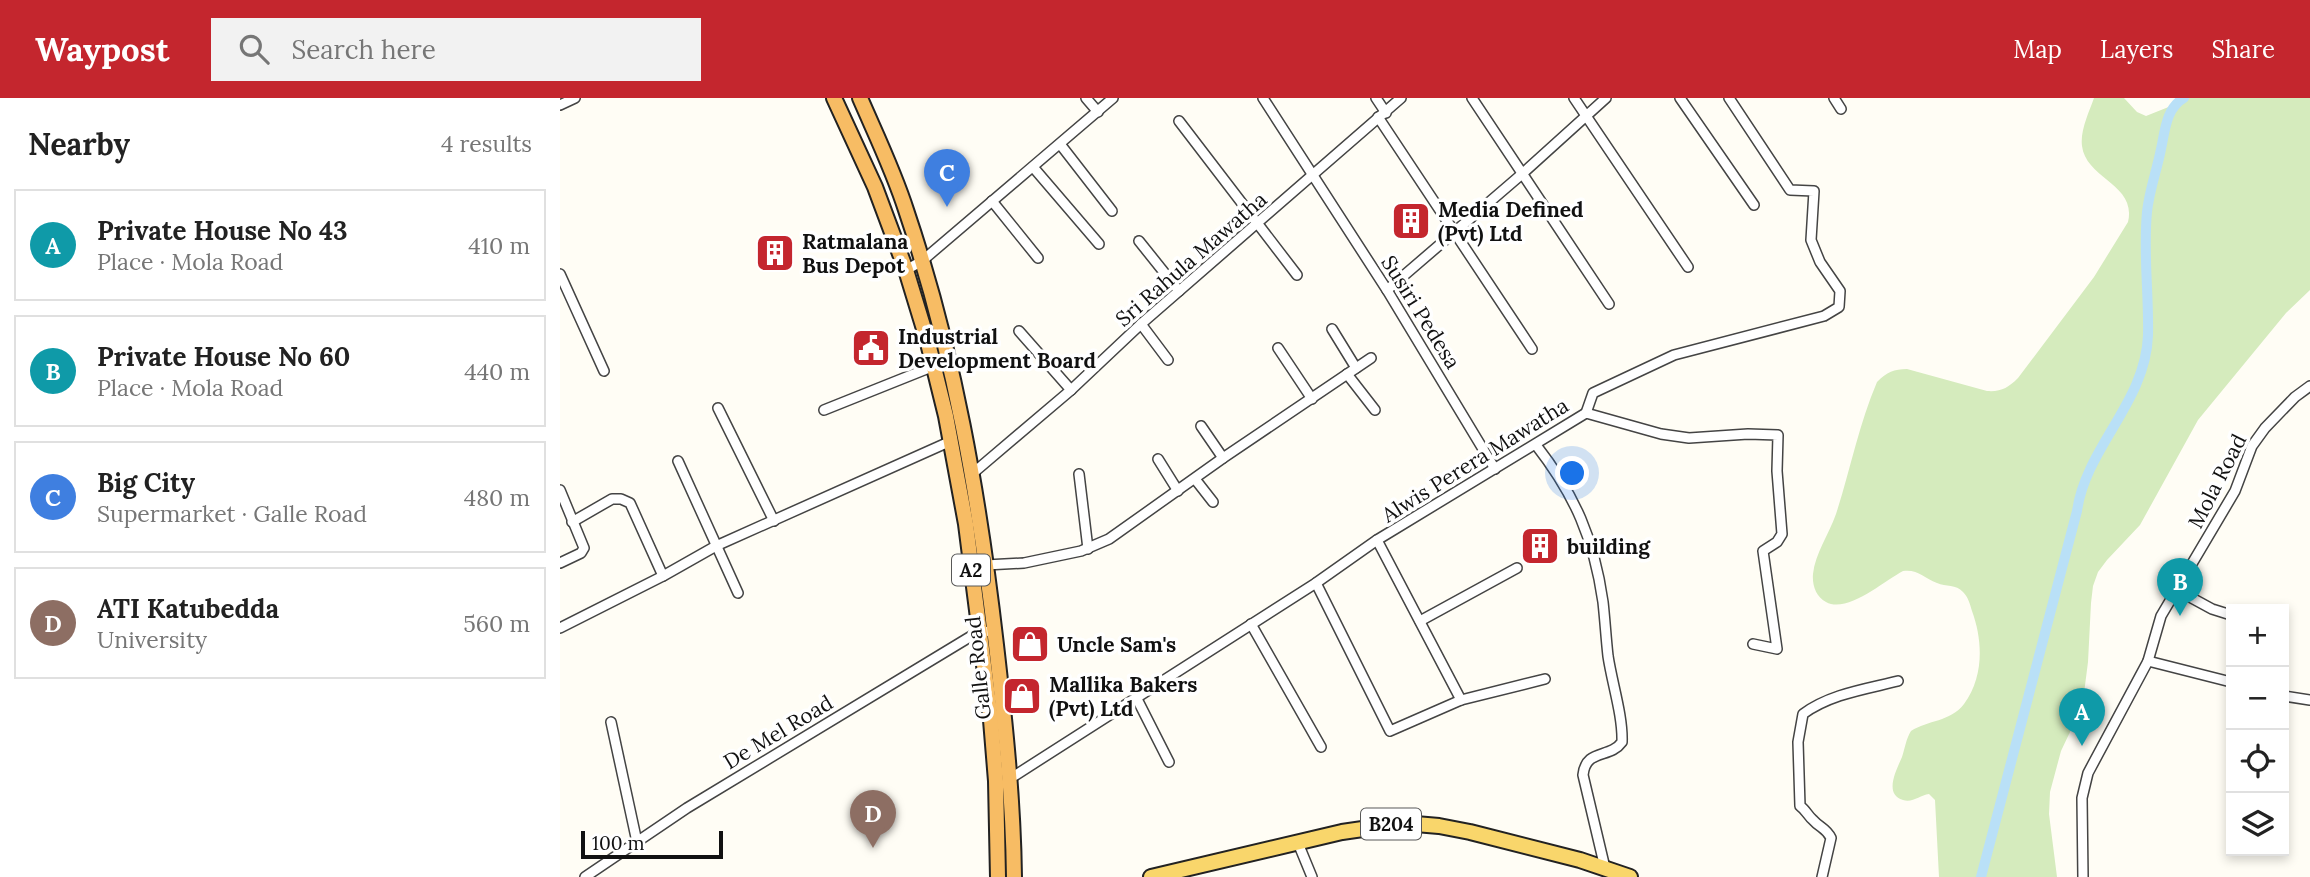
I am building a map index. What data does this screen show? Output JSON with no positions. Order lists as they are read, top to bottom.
{
  "streets": {
    "highway": ["A2", "Galle Road"],
    "main road": ["B204"],
    "street": [
      "Sri Rahula Mawatha",
      "Susiri Pedesa",
      "Alwis Perera Mawatha",
      "Mola Road",
      "De Mel Road"
    ]
  },
  "crossings": [
    ["Sri Rahula Mawatha", "Susiri Pedesa"],
    ["Sri Rahula Mawatha", "Galle Road"],
    ["Susiri Pedesa", "Alwis Perera Mawatha"],
    ["Alwis Perera Mawatha", "Galle Road"],
    ["A2", "Galle Road"],
    ["A2", "De Mel Road"],
    ["Galle Road", "De Mel Road"]
  ],
  "places": {
    "building": ["Media Defined (Pvt) Ltd", "Ratmalana Bus Depot", "building"],
    "public building": ["Industrial Development Board"],
    "shop": ["Uncle Sam's", "Mallika Bakers (Pvt) Ltd"]
  },
  "scale_bar": "100 m",
  "page": {
    "header": "Waypost",
    "search": "Search here",
    "nav": ["Map", "Layers", "Share"],
    "heading": ["Nearby", "4 results"],
    "pins": [
      "C",
      "B",
      "A",
      "D"
    ],
    "list": [
      {
        "mark": "A",
        "name": "Private House No 43",
        "note": "Place · Mola Road",
        "value": "410 m"
      },
      {
        "mark": "B",
        "name": "Private House No 60",
        "note": "Place · Mola Road",
        "value": "440 m"
      },
      {
        "mark": "C",
        "name": "Big City",
        "note": "Supermarket · Galle Road",
        "value": "480 m"
      },
      {
        "mark": "D",
        "name": "ATI Katubedda",
        "note": "University",
        "value": "560 m"
      }
    ],
    "map_buttons": ["+", "−"],
    "scale": "100 m"
  }
}
